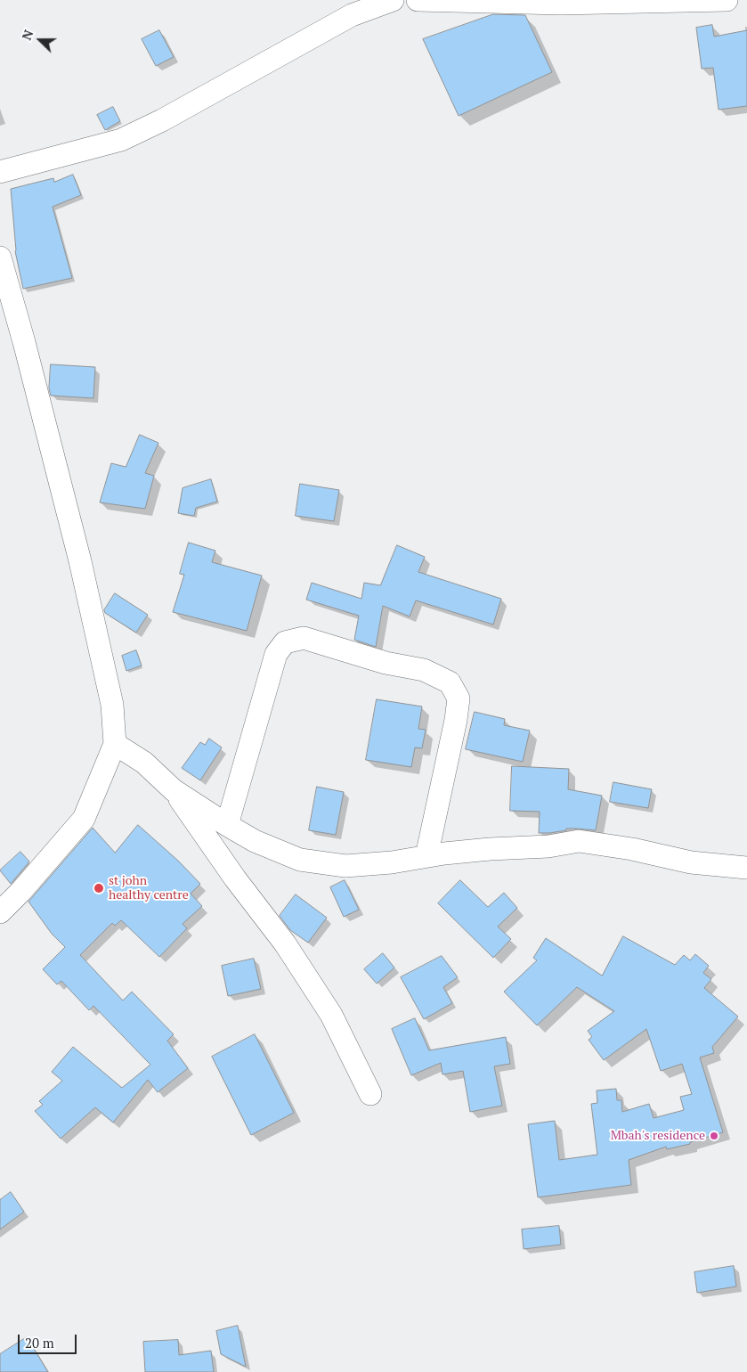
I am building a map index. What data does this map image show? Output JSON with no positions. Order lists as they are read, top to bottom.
{
  "places": ["st john healthy centre", "Mbah's residence"],
  "scale_bar": "20 m",
  "north": "left"
}
